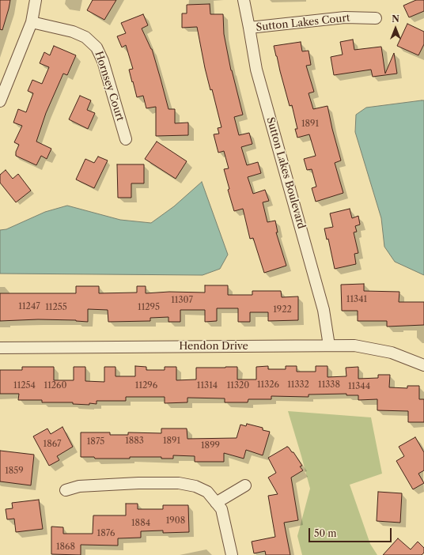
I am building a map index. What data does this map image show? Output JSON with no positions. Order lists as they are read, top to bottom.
{
  "streets": {
    "street": [
      "Sutton Lakes Court",
      "Hornsey Court",
      "Sutton Lakes Boulevard",
      "Hendon Drive"
    ]
  },
  "crossings": [
    ["Sutton Lakes Court", "Sutton Lakes Boulevard"],
    ["Sutton Lakes Boulevard", "Hendon Drive"]
  ],
  "house_numbers": [
    "1891",
    "11341",
    "11307",
    "11247",
    "11255",
    "11295",
    "1922",
    "11326",
    "11332",
    "11338",
    "11254",
    "11260",
    "11296",
    "11314",
    "11320",
    "11344",
    "1883",
    "1891",
    "1875",
    "1867",
    "1899",
    "1859",
    "1908",
    "1884",
    "1876",
    "1868"
  ],
  "scale_bar": "50 m",
  "north": "top"
}
